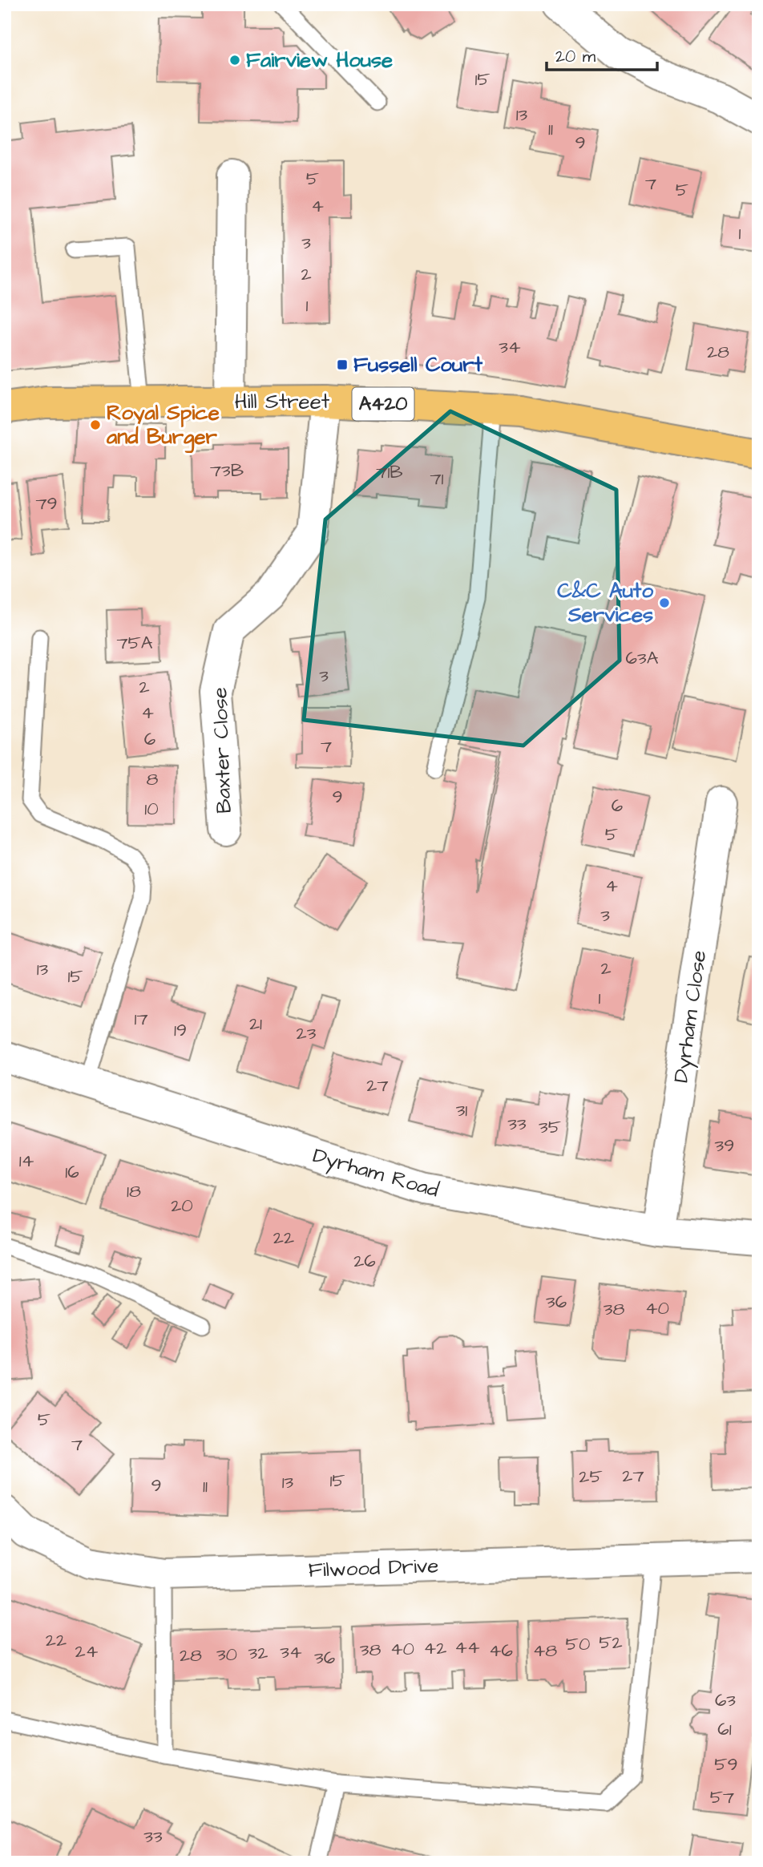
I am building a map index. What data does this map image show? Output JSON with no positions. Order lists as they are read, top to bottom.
{
  "streets": {
    "main road": ["Hill Street", "A420"],
    "street": [
      "Baxter Close",
      "Dyrham Close",
      "Dyrham Road",
      "Filwood Drive"
    ]
  },
  "crossings": [
    ["Hill Street", "Baxter Close"],
    ["Dyrham Close", "Dyrham Road"]
  ],
  "places": {
    "other": ["Fairview House", "Royal Spice and Burger", "C&C Auto Services"],
    "transit": ["Fussell Court"]
  },
  "house_numbers": [
    "15",
    "13",
    "11",
    "9",
    "5",
    "7",
    "5",
    "4",
    "1",
    "3",
    "2",
    "1",
    "34",
    "28",
    "73B",
    "71B",
    "71",
    "79",
    "75A",
    "63A",
    "3",
    "2",
    "4",
    "6",
    "7",
    "8",
    "9",
    "6",
    "10",
    "5",
    "4",
    "3",
    "2",
    "13",
    "15",
    "1",
    "17",
    "21",
    "19",
    "23",
    "27",
    "31",
    "33",
    "35",
    "39",
    "14",
    "16",
    "18",
    "20",
    "22",
    "26",
    "36",
    "40",
    "38",
    "5",
    "7",
    "27",
    "25",
    "15",
    "13",
    "9",
    "11",
    "22",
    "52",
    "50",
    "44",
    "42",
    "40",
    "38",
    "46",
    "48",
    "24",
    "34",
    "32",
    "30",
    "28",
    "36",
    "63",
    "61",
    "59",
    "57",
    "33"
  ],
  "scale_bar": "20 m"
}
